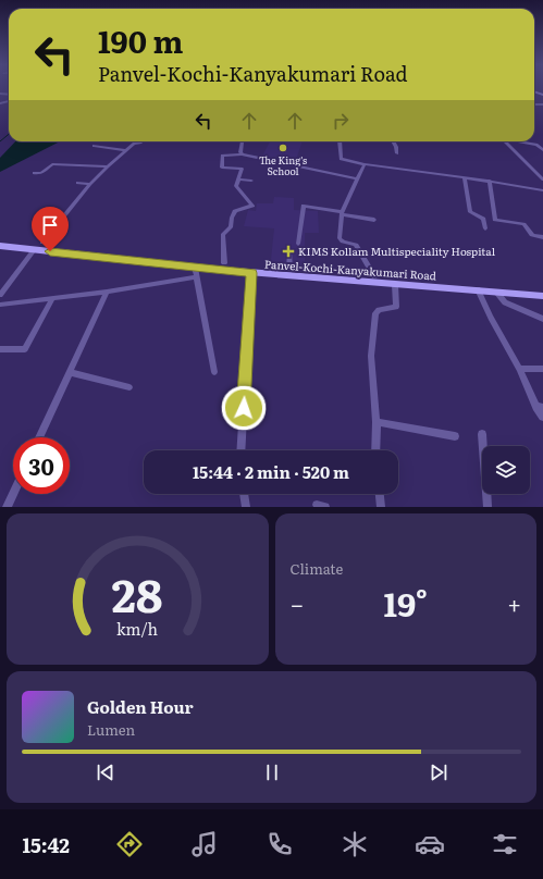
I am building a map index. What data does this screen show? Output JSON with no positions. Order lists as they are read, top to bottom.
{
  "streets": {
    "highway": ["Panvel-Kochi-Kanyakumari Road"]
  },
  "places": {
    "other": ["The King's School"],
    "health": ["KIMS Kollam Multispeciality Hospital"]
  },
  "page": {
    "turn": ["190 m", "Panvel-Kochi-Kanyakumari Road"],
    "limit": "30",
    "trip": "15:44 · 2 min · 520 m",
    "tile": "Climate",
    "heat": ["−", "19°", "+"],
    "song": ["Golden Hour", "Lumen"],
    "tabs": "15:42",
    "gauge": ["28", "km/h"]
  }
}
